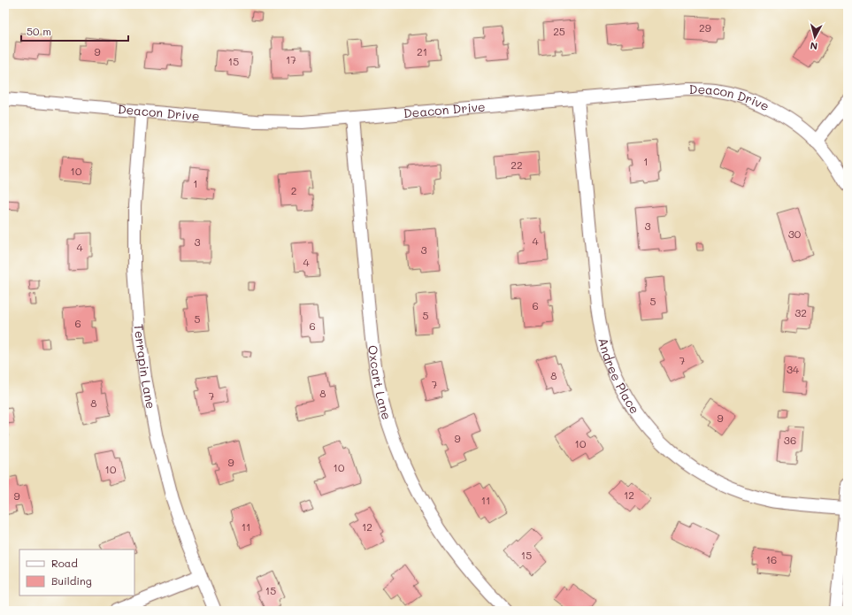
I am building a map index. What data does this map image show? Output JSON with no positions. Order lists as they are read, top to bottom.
{
  "streets": {
    "street": [
      "Deacon Drive",
      "Terrapin Lane",
      "Andree Place",
      "Oxcart Lane"
    ]
  },
  "crossings": [
    ["Deacon Drive", "Terrapin Lane"],
    ["Deacon Drive", "Andree Place"],
    ["Deacon Drive", "Oxcart Lane"]
  ],
  "house_numbers": [
    "29",
    "25",
    "9",
    "21",
    "17",
    "15",
    "1",
    "22",
    "10",
    "1",
    "2",
    "3",
    "30",
    "4",
    "3",
    "4",
    "3",
    "4",
    "5",
    "6",
    "32",
    "5",
    "5",
    "6",
    "6",
    "7",
    "34",
    "8",
    "7",
    "8",
    "7",
    "8",
    "9",
    "9",
    "36",
    "10",
    "9",
    "10",
    "10",
    "12",
    "9",
    "11",
    "11",
    "12",
    "15",
    "16",
    "15"
  ],
  "legend": ["Road", "Building"],
  "scale_bar": "50 m",
  "north": "bottom"
}
